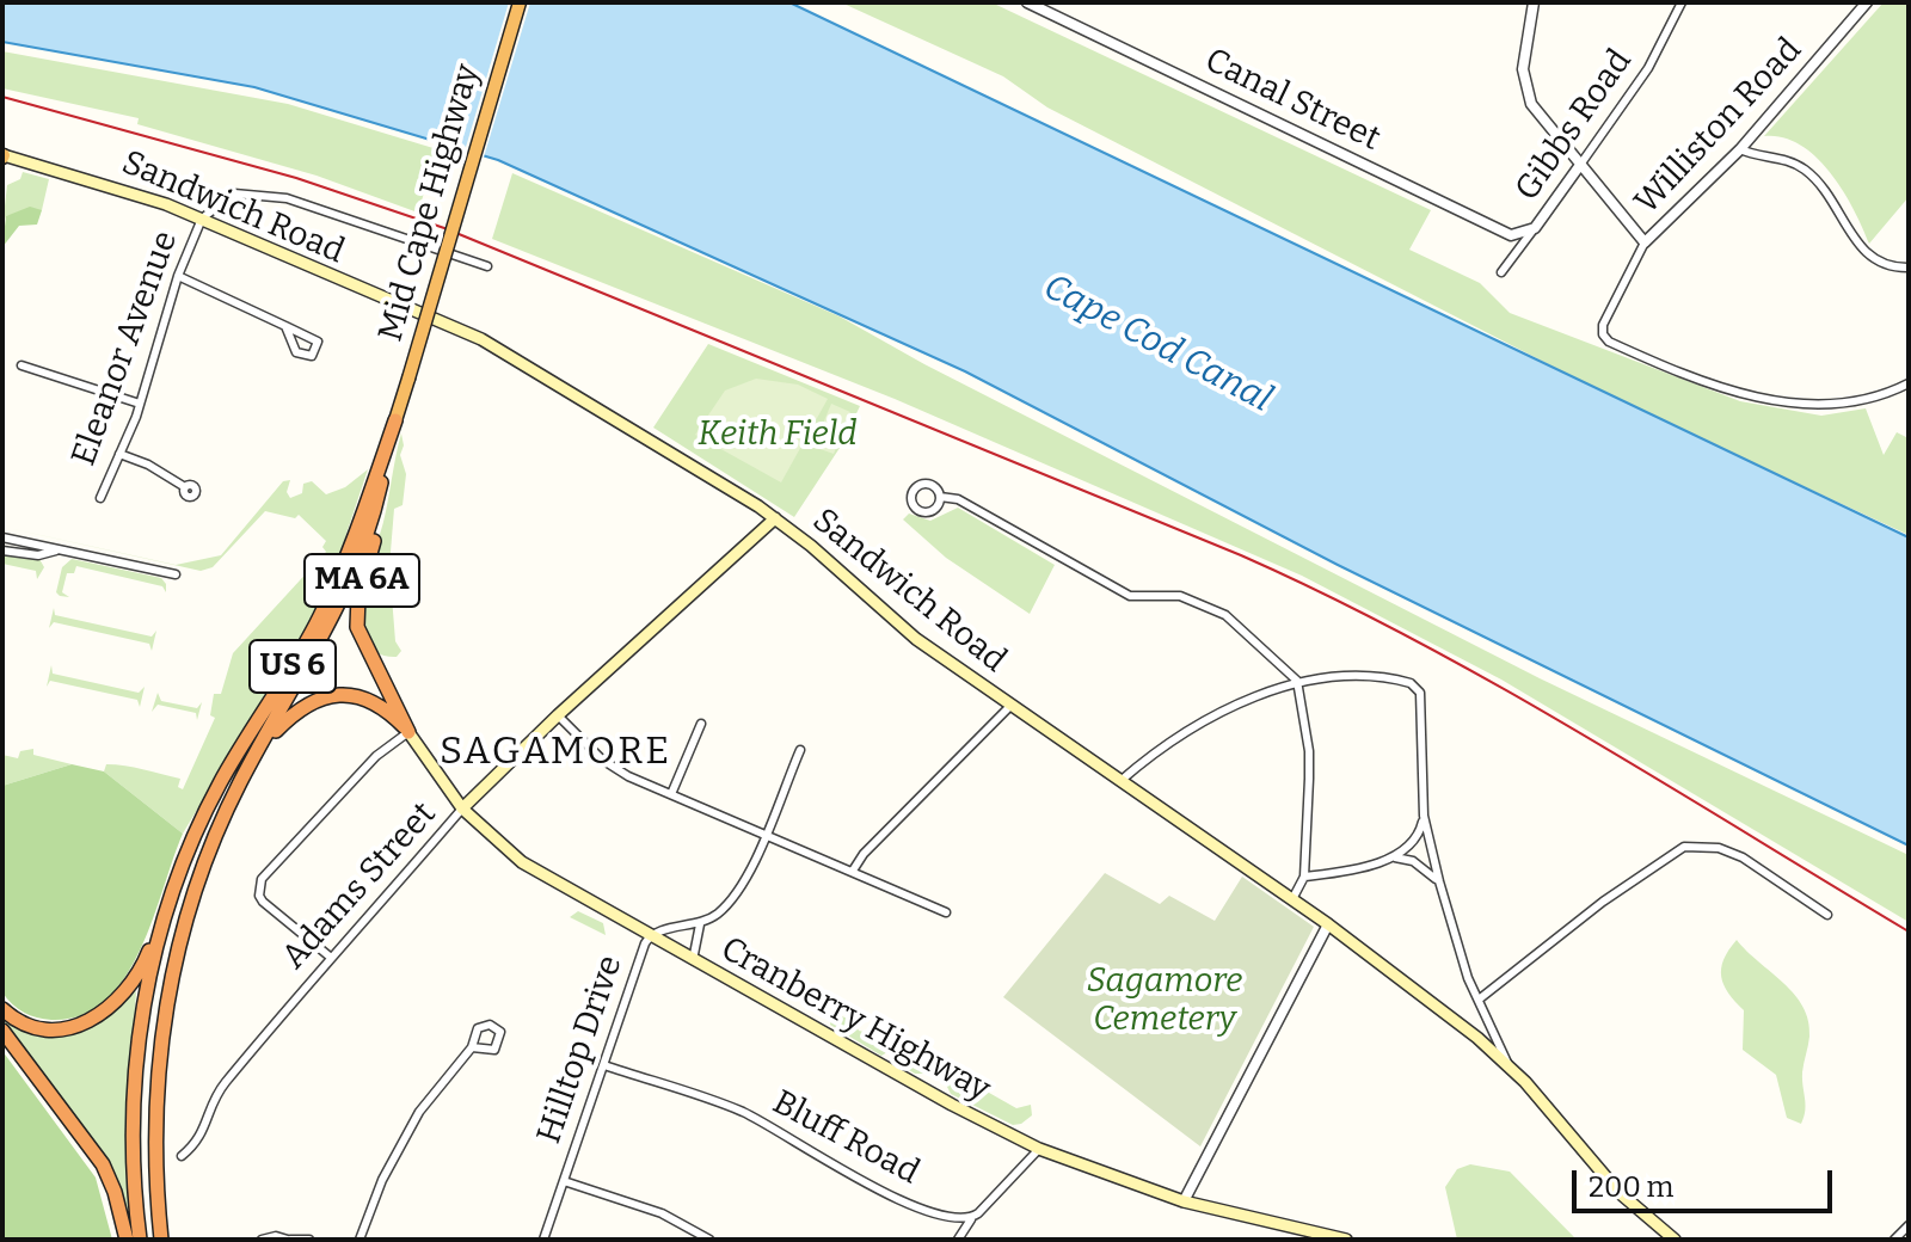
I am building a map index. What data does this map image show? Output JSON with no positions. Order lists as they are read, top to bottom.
{
  "streets": {
    "highway": ["Mid Cape Highway", "MA 6A", "US 6"],
    "main road": ["Sandwich Road", "Adams Street", "Cranberry Highway"],
    "street": [
      "Canal Street",
      "Gibbs Road",
      "Williston Road",
      "Eleanor Avenue",
      "Hilltop Drive",
      "Bluff Road"
    ]
  },
  "crossings": [
    ["Canal Street", "Gibbs Road"],
    ["Mid Cape Highway", "MA 6A"],
    ["Sandwich Road", "Eleanor Avenue"],
    ["Sandwich Road", "Adams Street"],
    ["MA 6A", "Cranberry Highway"],
    ["Adams Street", "Cranberry Highway"],
    ["Cranberry Highway", "Hilltop Drive"],
    ["Hilltop Drive", "Bluff Road"]
  ],
  "districts": ["SAGAMORE"],
  "water": ["Cape Cod Canal"],
  "parks": ["Keith Field", "Sagamore Cemetery"],
  "scale_bar": "200 m"
}
